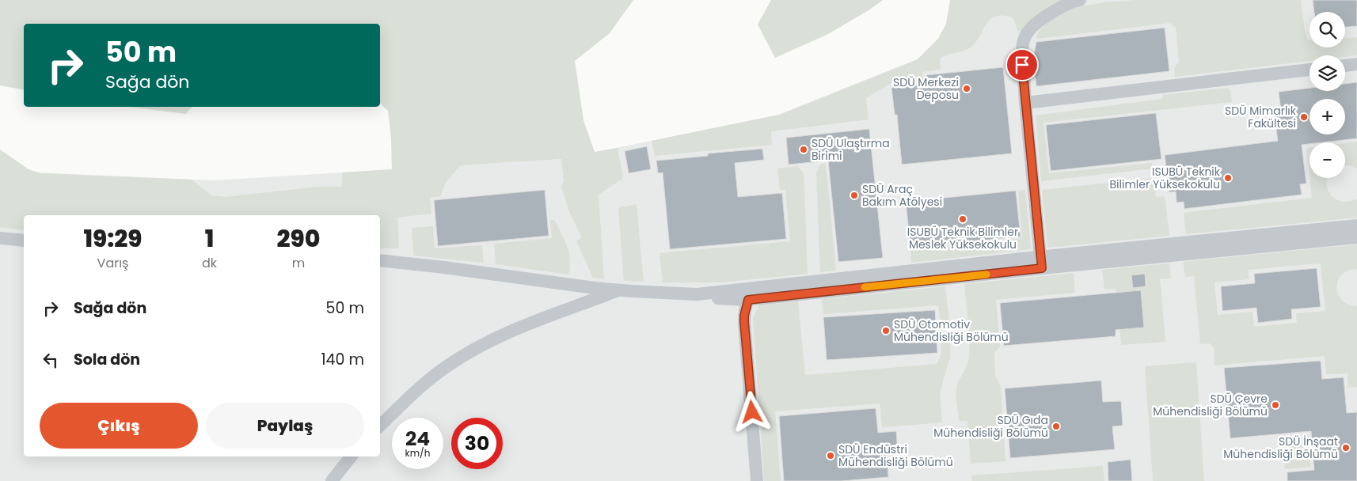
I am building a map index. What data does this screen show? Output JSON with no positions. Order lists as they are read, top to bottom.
{
  "places": [
    "SDÜ Merkezi Deposu",
    "SDÜ Mimarlık Fakültesi",
    "SDÜ Ulaştırma Birimi",
    "ISUBÜ Teknik Bilimler Yüksekokulu",
    "SDÜ Araç Bakım Atölyesi",
    "ISUBÜ Teknik Bilimler Meslek Yüksekokulu",
    "SDÜ Otomotiv Mühendisliği Bölümü",
    "SDÜ Çevre Mühendisliği Bölümü",
    "SDÜ Gıda Mühendisliği Bölümü",
    "SDÜ İnşaat Mühendisliği Bölümü",
    "SDÜ Endüstri Mühendisliği Bölümü"
  ],
  "page": {
    "map_buttons": ["+", "−"],
    "turn": ["50 m", "Sağa dön"],
    "eta": [
      "19:29",
      "Varış",
      "1",
      "dk",
      "290",
      "m"
    ],
    "list": [
      {
        "name": "Sağa dön",
        "value": "50 m"
      },
      {
        "name": "Sola dön",
        "value": "140 m"
      }
    ],
    "buttons": ["Çıkış", "Paylaş"],
    "speed": "24 km/h",
    "limit": "30"
  }
}
